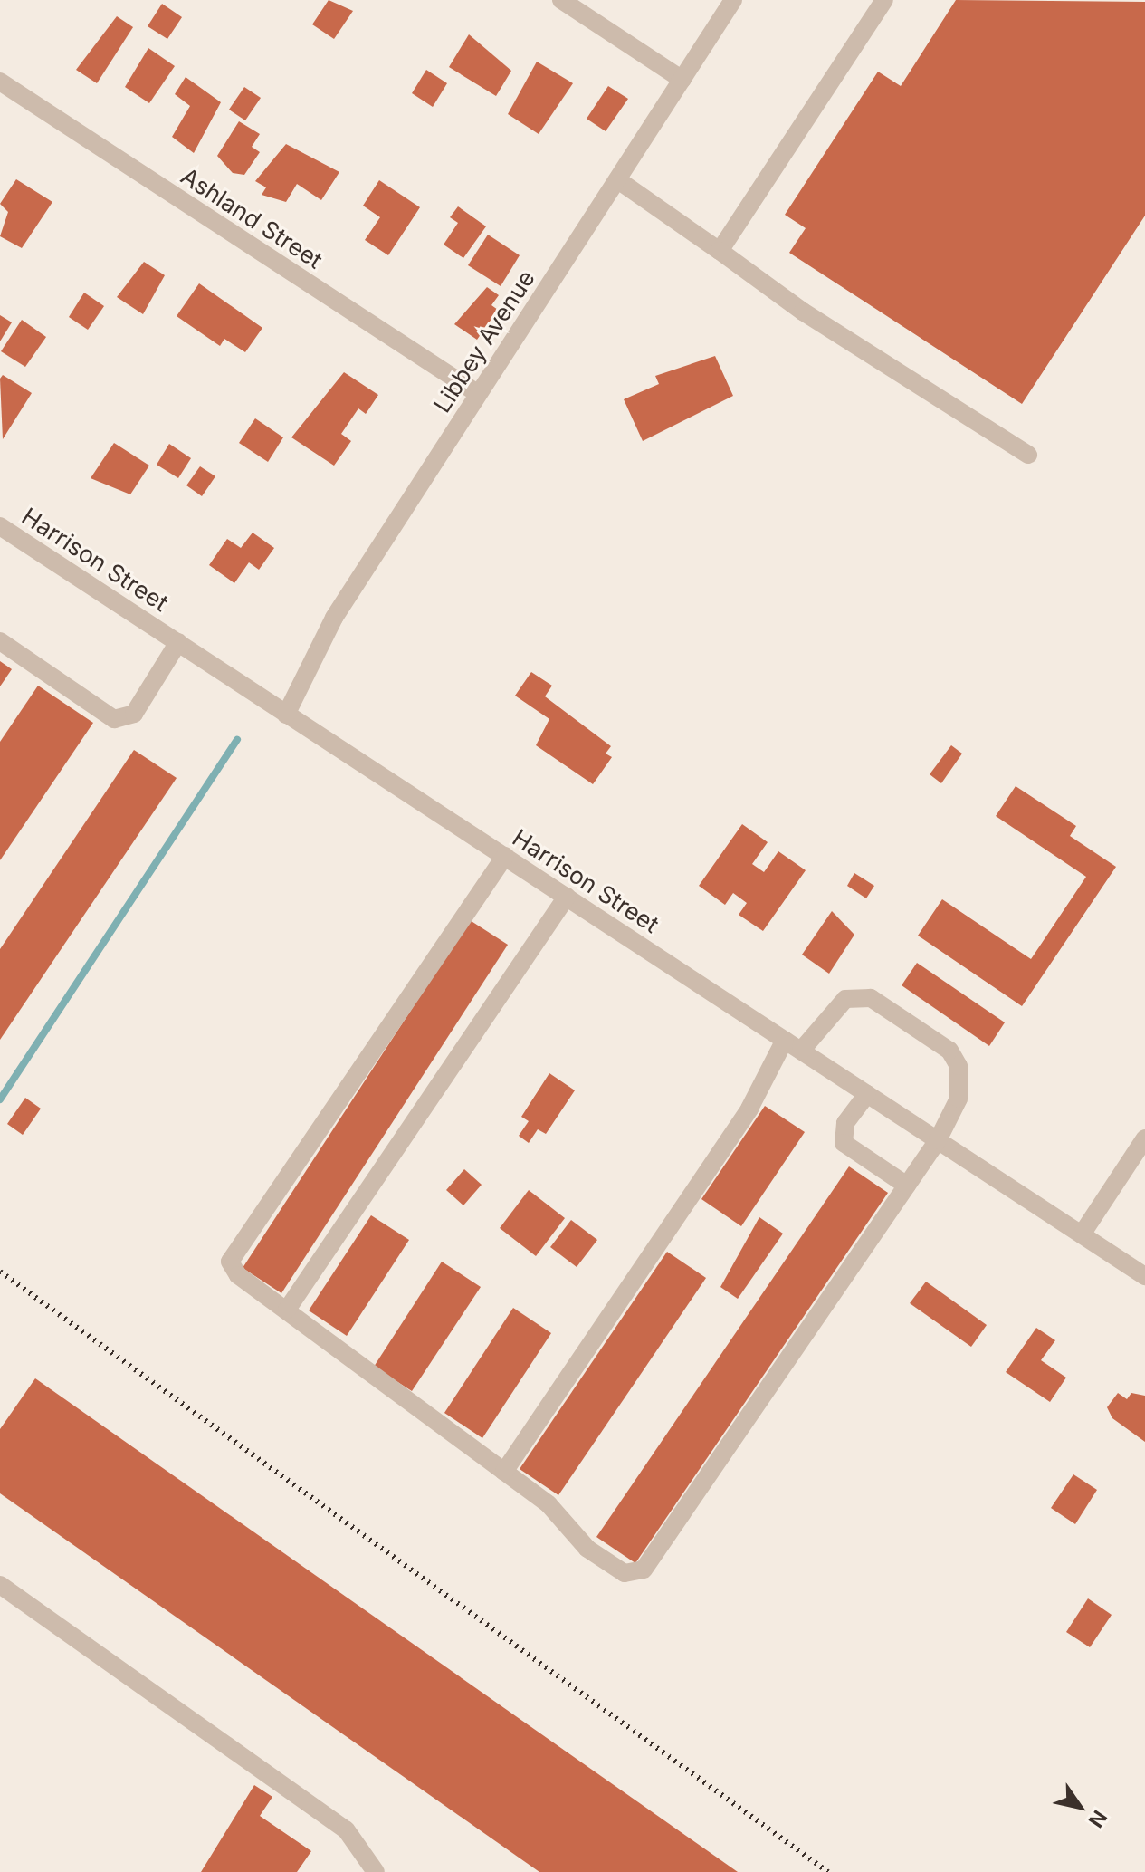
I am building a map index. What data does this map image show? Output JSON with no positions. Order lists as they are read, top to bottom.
{
  "streets": {
    "street": ["Ashland Street", "Libbey Avenue", "Harrison Street"]
  },
  "crossings": [
    ["Ashland Street", "Libbey Avenue"],
    ["Libbey Avenue", "Harrison Street"]
  ],
  "north": "bottom right"
}
